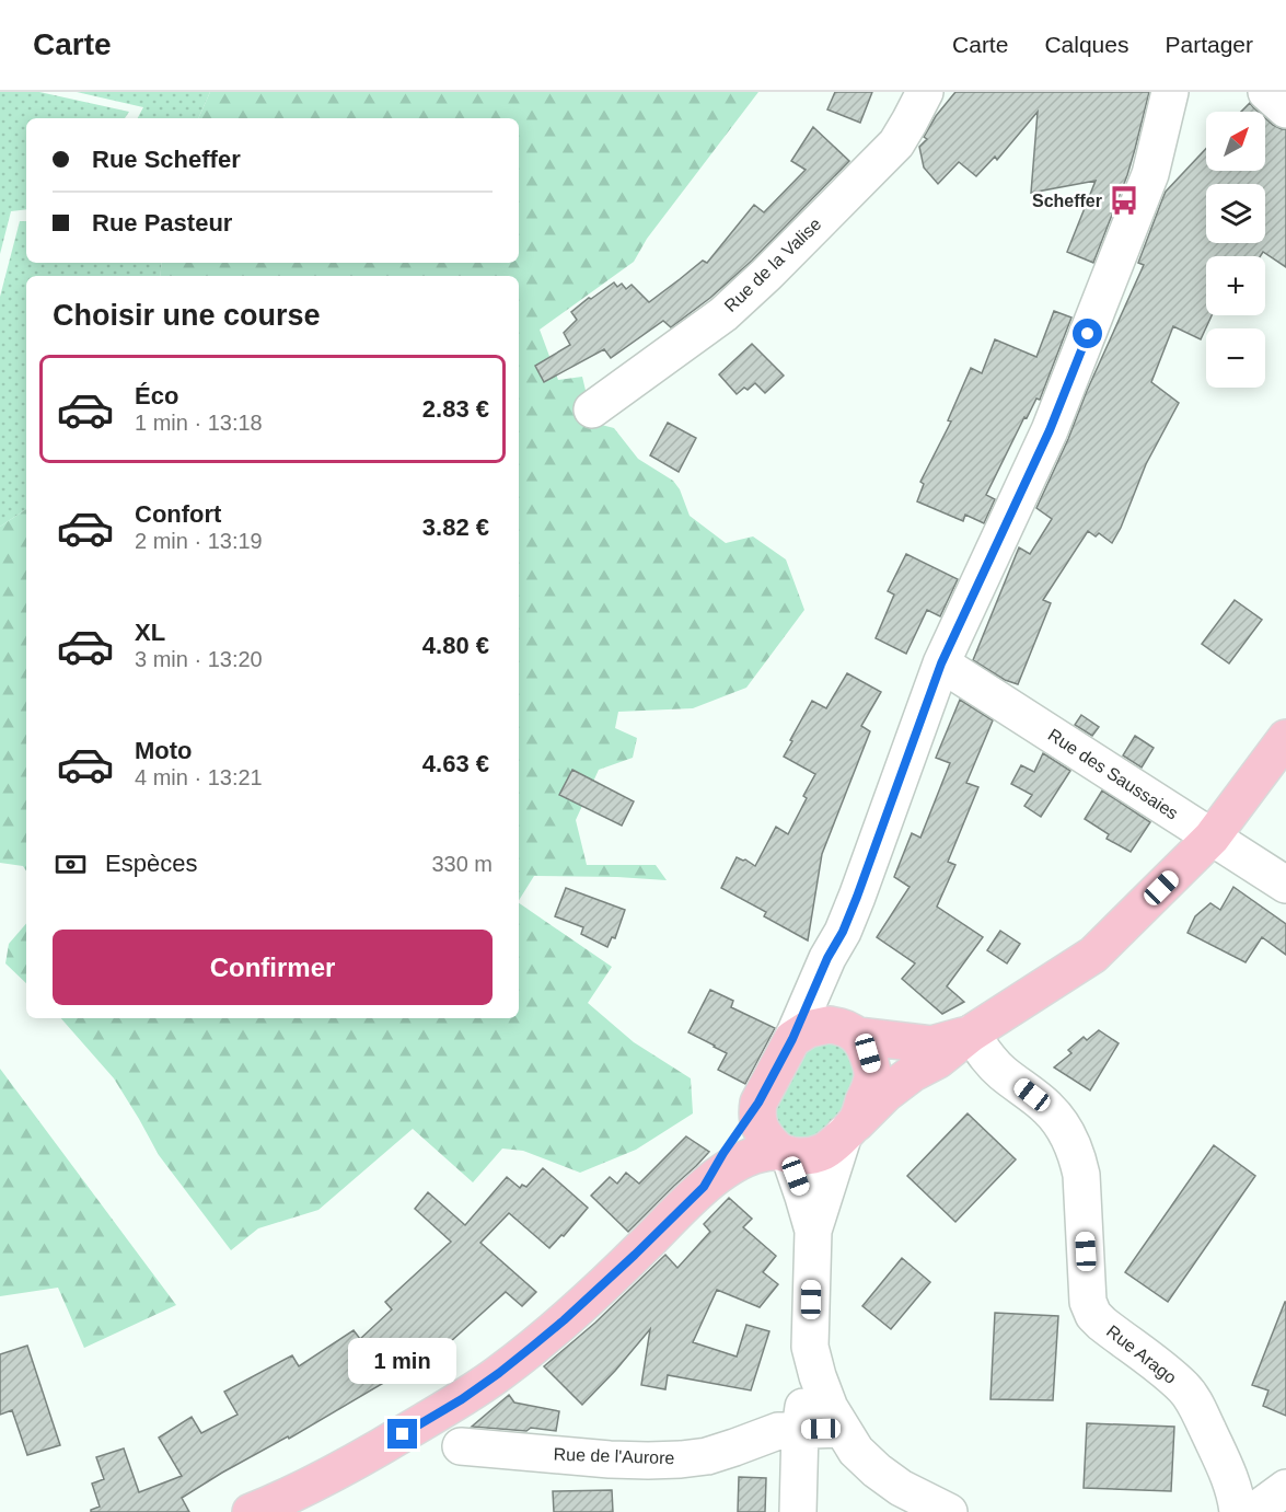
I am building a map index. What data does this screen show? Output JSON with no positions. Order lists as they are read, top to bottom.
{
  "streets": {
    "street": [
      "Rue de la Valise",
      "Rue des Saussaies",
      "Rue Arago",
      "Rue de l'Aurore"
    ]
  },
  "places": {
    "bus stop": ["Scheffer"]
  },
  "north": "top right",
  "page": {
    "header": "Carte",
    "nav": ["Carte", "Calques", "Partager"],
    "map_buttons": ["+", "−"],
    "banner": ["Rue Scheffer", "Rue Pasteur"],
    "heading": "Choisir une course",
    "list": [
      {
        "name": "Éco",
        "note": "1 min · 13:18",
        "value": "2.83 €"
      },
      {
        "name": "Confort",
        "note": "2 min · 13:19",
        "value": "3.82 €"
      },
      {
        "name": "XL",
        "note": "3 min · 13:20",
        "value": "4.80 €"
      },
      {
        "name": "Moto",
        "note": "4 min · 13:21",
        "value": "4.63 €"
      }
    ],
    "pay": ["Espèces", "330 m"],
    "buttons": "Confirmer",
    "bubble": "1 min"
  }
}
